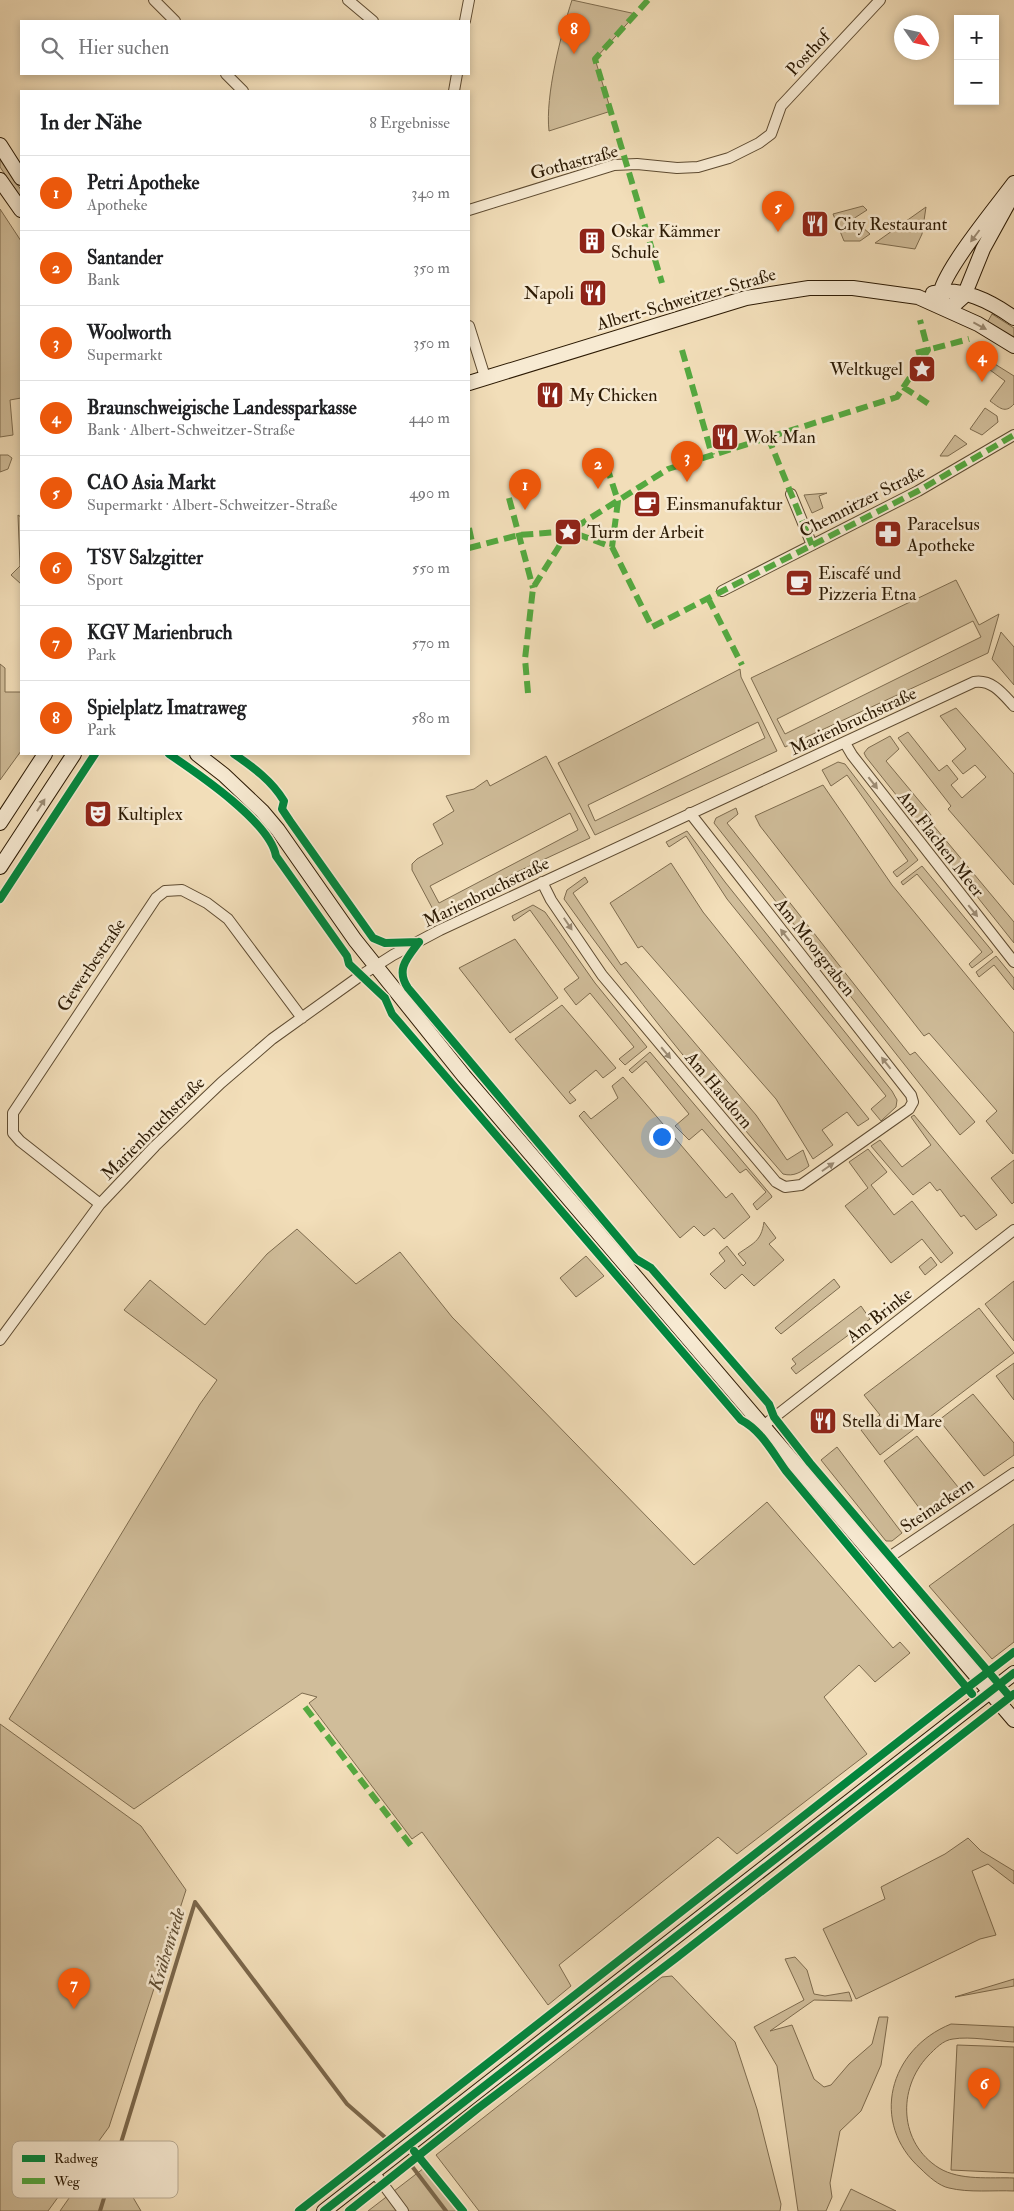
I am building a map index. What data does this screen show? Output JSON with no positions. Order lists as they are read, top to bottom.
{
  "streets": {
    "street": [
      "Posthof",
      "Gothastraße",
      "Albert-Schweitzer-Straße",
      "Chemnitzer Straße",
      "Marienbruchstraße",
      "Am Flachen Meer",
      "Am Moorgraben",
      "Gewerbestraße",
      "Am Haudorn",
      "Am Brinke",
      "Steinackern"
    ]
  },
  "crossings": [
    ["Posthof", "Gothastraße"],
    ["Marienbruchstraße", "Am Flachen Meer"],
    ["Marienbruchstraße", "Am Moorgraben"],
    ["Marienbruchstraße", "Gewerbestraße"],
    ["Marienbruchstraße", "Am Haudorn"],
    ["Am Moorgraben", "Am Haudorn"]
  ],
  "one_way": ["Am Flachen Meer", "Am Moorgraben"],
  "water": ["Krähenriede"],
  "places": {
    "restaurant": [
      "City Restaurant",
      "Napoli",
      "My Chicken",
      "Wok Man",
      "Stella di Mare"
    ],
    "building": ["Oskar Kämmer Schule"],
    "place": ["Weltkugel", "Turm der Arbeit"],
    "cafe": ["Einsmanufaktur", "Eiscafé und Pizzeria Etna"],
    "pharmacy": ["Paracelsus Apotheke"],
    "theatre": ["Kultiplex"]
  },
  "legend": ["Radweg", "Weg"],
  "north": "bottom right",
  "page": {
    "pins": [
      "8",
      "5",
      "4",
      "3",
      "2",
      "1",
      "7",
      "6"
    ],
    "map_buttons": ["+", "−"],
    "search": "Hier suchen",
    "heading": ["In der Nähe", "8 Ergebnisse"],
    "list": [
      {
        "mark": "1",
        "name": "Petri Apotheke",
        "note": "Apotheke",
        "value": "340 m"
      },
      {
        "mark": "2",
        "name": "Santander",
        "note": "Bank",
        "value": "350 m"
      },
      {
        "mark": "3",
        "name": "Woolworth",
        "note": "Supermarkt",
        "value": "350 m"
      },
      {
        "mark": "4",
        "name": "Braunschweigische Landessparkasse",
        "note": "Bank · Albert-Schweitzer-Straße",
        "value": "440 m"
      },
      {
        "mark": "5",
        "name": "CAO Asia Markt",
        "note": "Supermarkt · Albert-Schweitzer-Straße",
        "value": "490 m"
      },
      {
        "mark": "6",
        "name": "TSV Salzgitter",
        "note": "Sport",
        "value": "550 m"
      },
      {
        "mark": "7",
        "name": "KGV Marienbruch",
        "note": "Park",
        "value": "570 m"
      },
      {
        "mark": "8",
        "name": "Spielplatz Imatraweg",
        "note": "Park",
        "value": "580 m"
      }
    ]
  }
}
